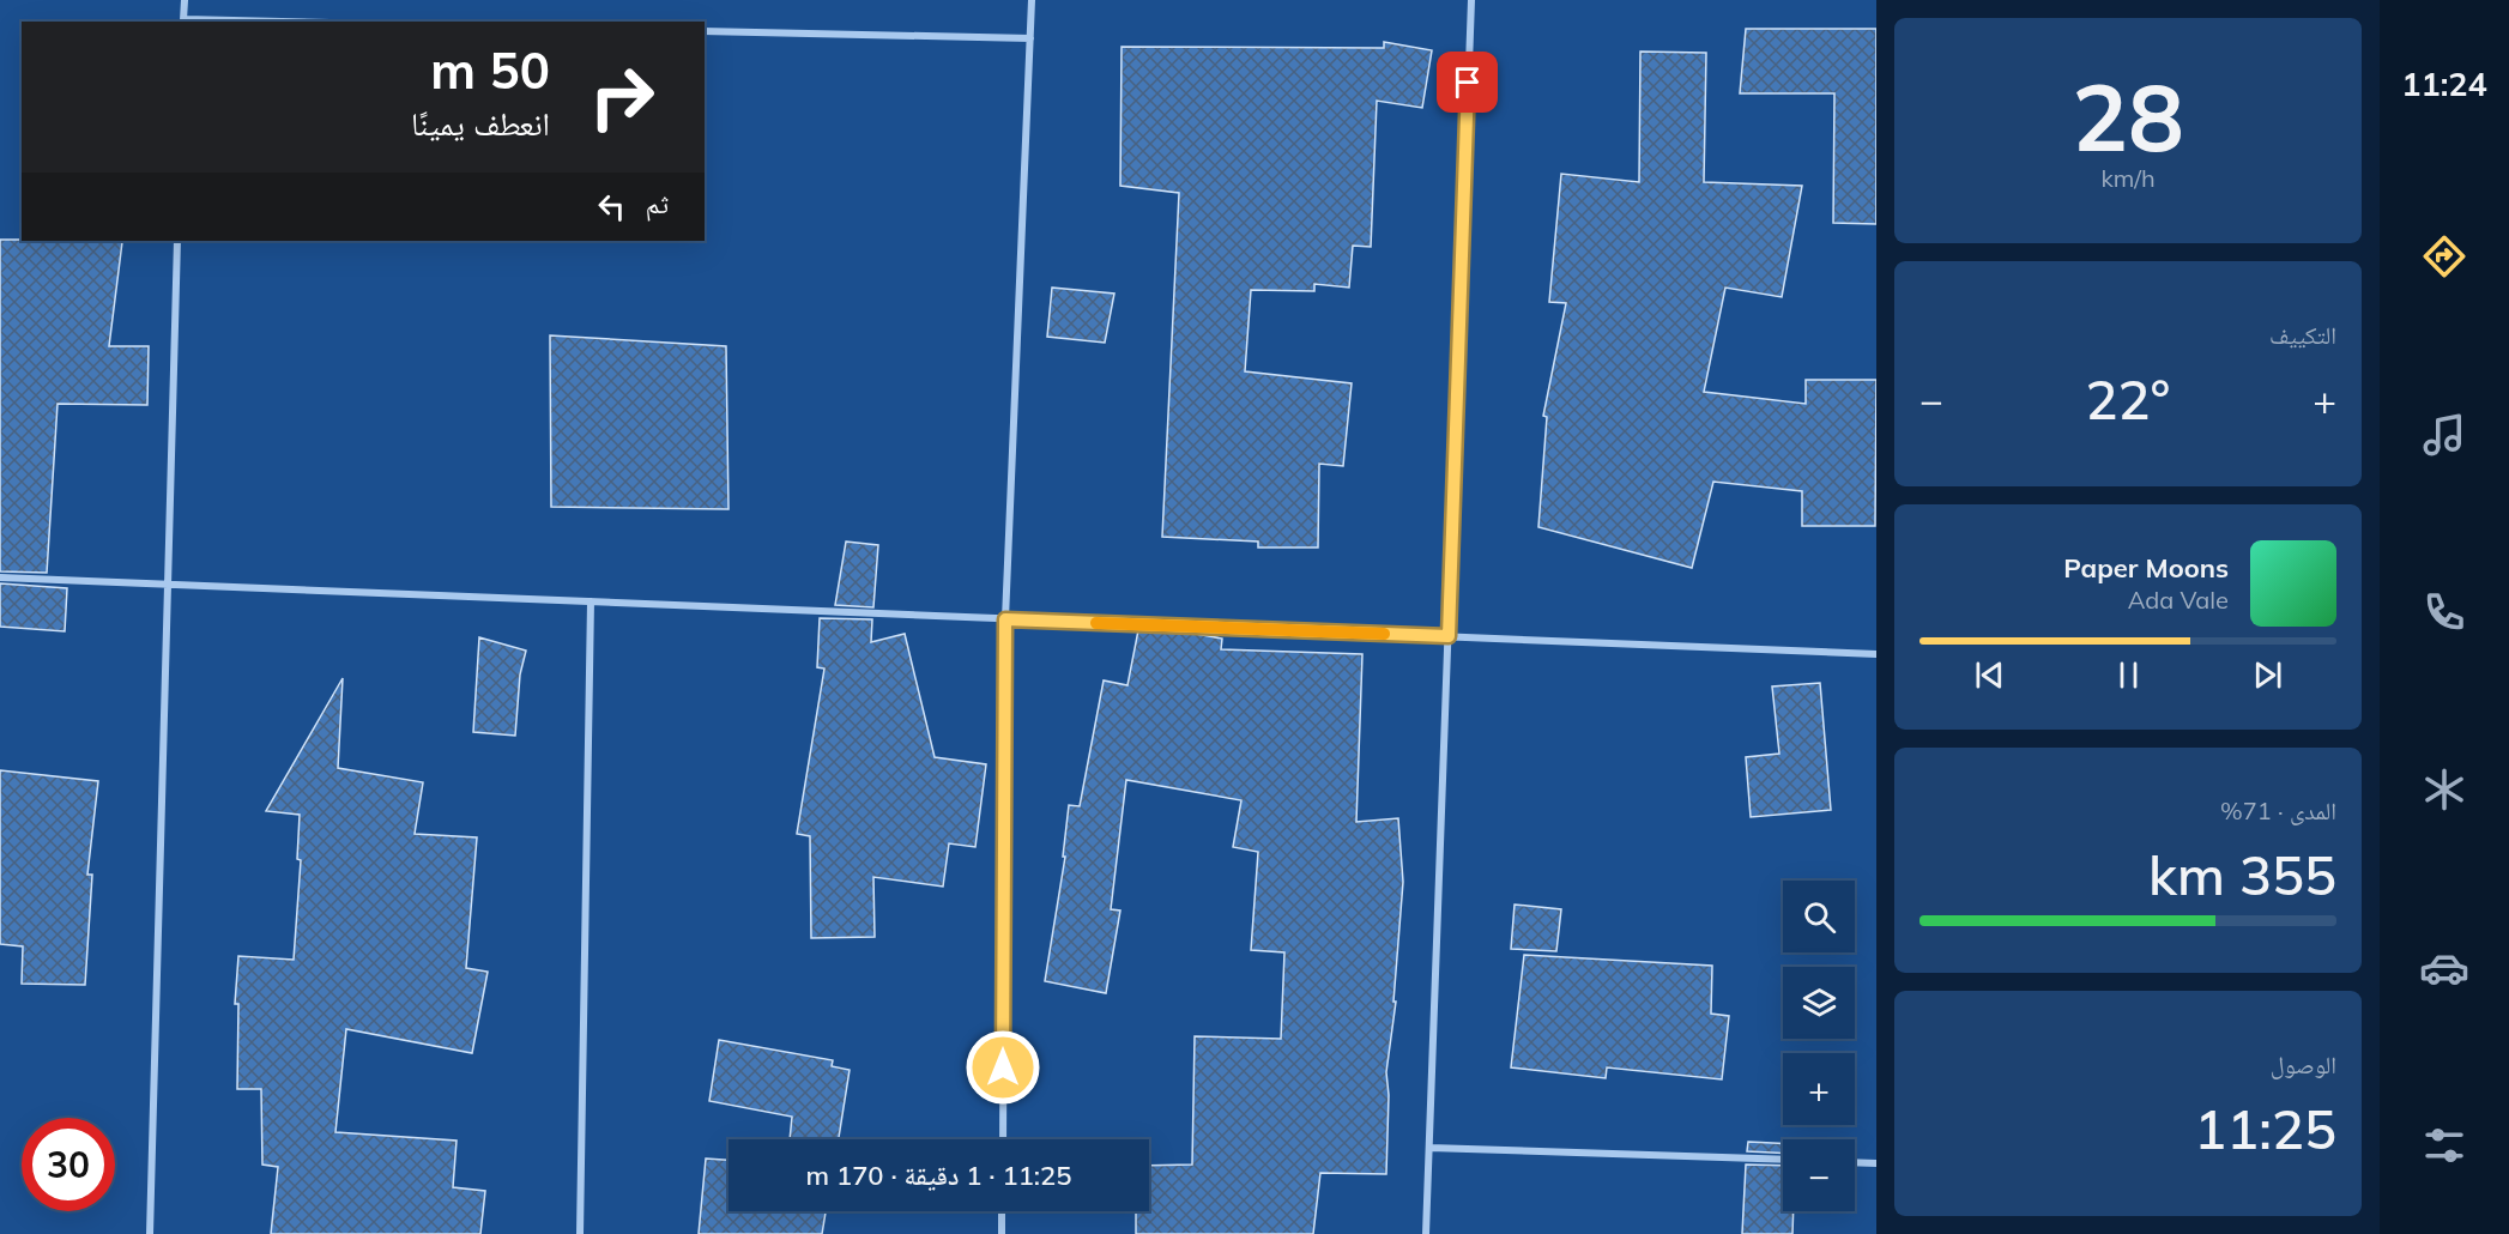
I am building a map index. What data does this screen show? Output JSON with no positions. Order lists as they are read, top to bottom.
{
  "page": {
    "tabs": "11:24",
    "tile": [
      ["28", "km/h"],
      "التكييف",
      ["المدى · 71%", "355 km"],
      ["الوصول", "11:25"]
    ],
    "turn": ["50 m", "انعطف يمينًا"],
    "then": "ثم",
    "heat": ["−", "22°", "+"],
    "song": ["Paper Moons", "Ada Vale"],
    "map_buttons": ["+", "−"],
    "limit": "30",
    "trip": "11:25 · 1 دقيقة · 170 m"
  }
}
